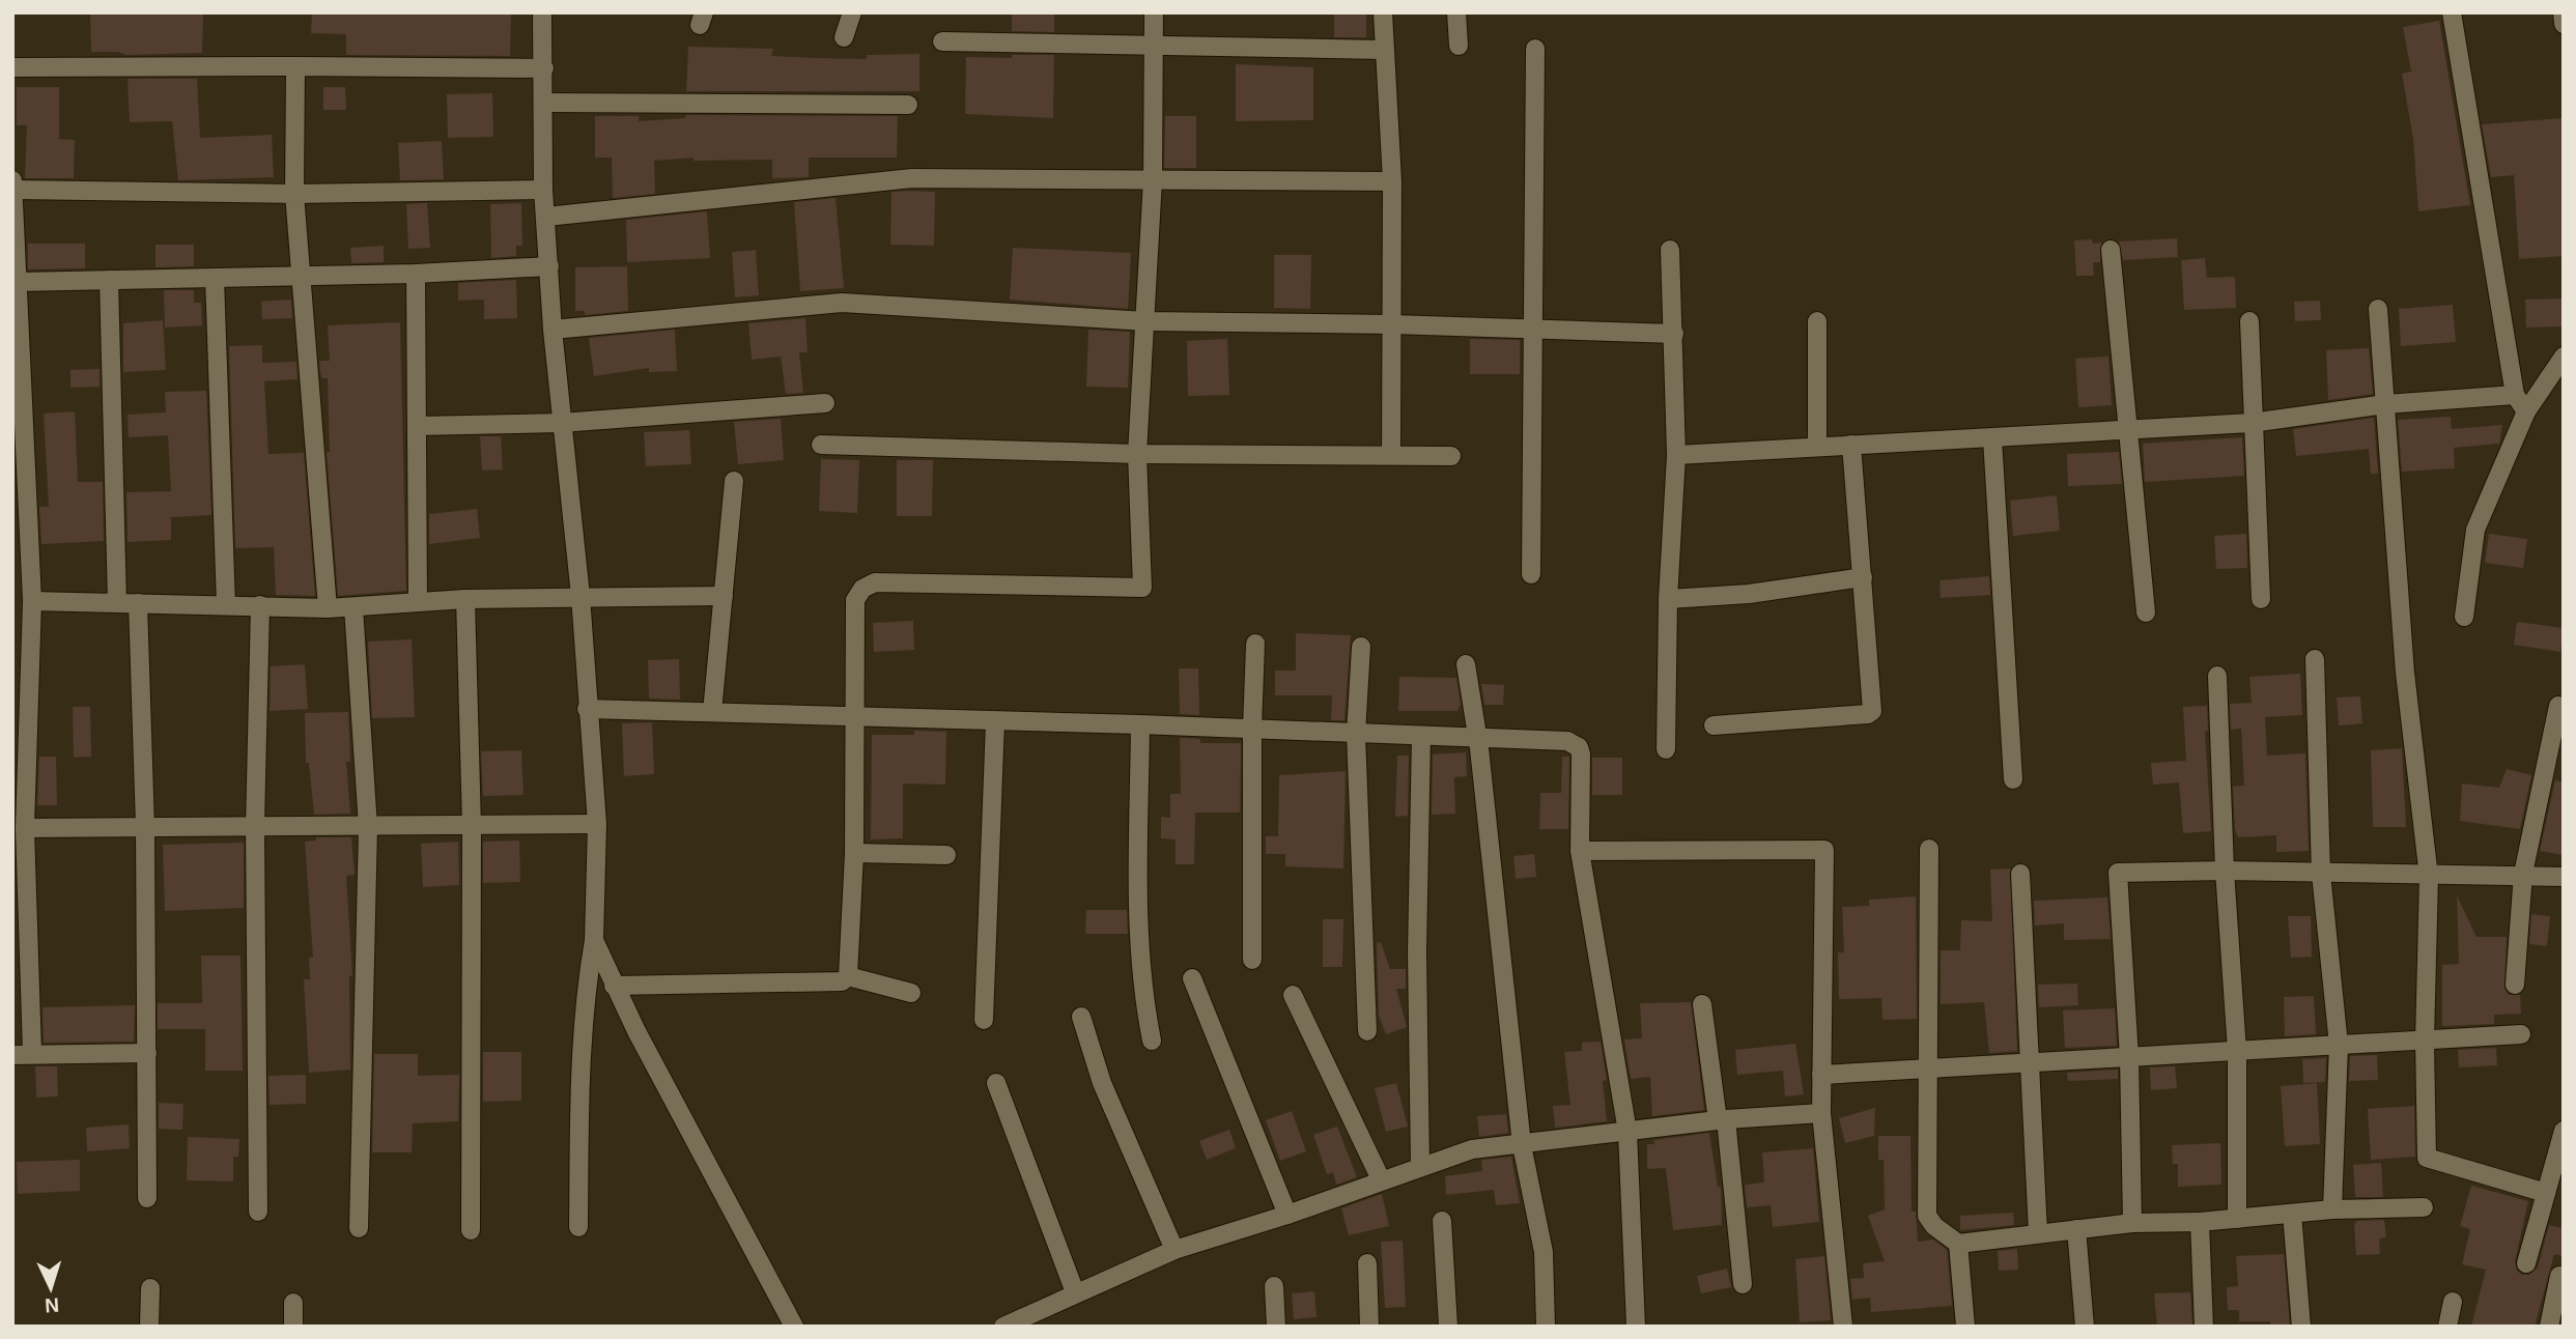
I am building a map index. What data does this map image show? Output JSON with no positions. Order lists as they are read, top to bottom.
{
  "north": "bottom"
}
